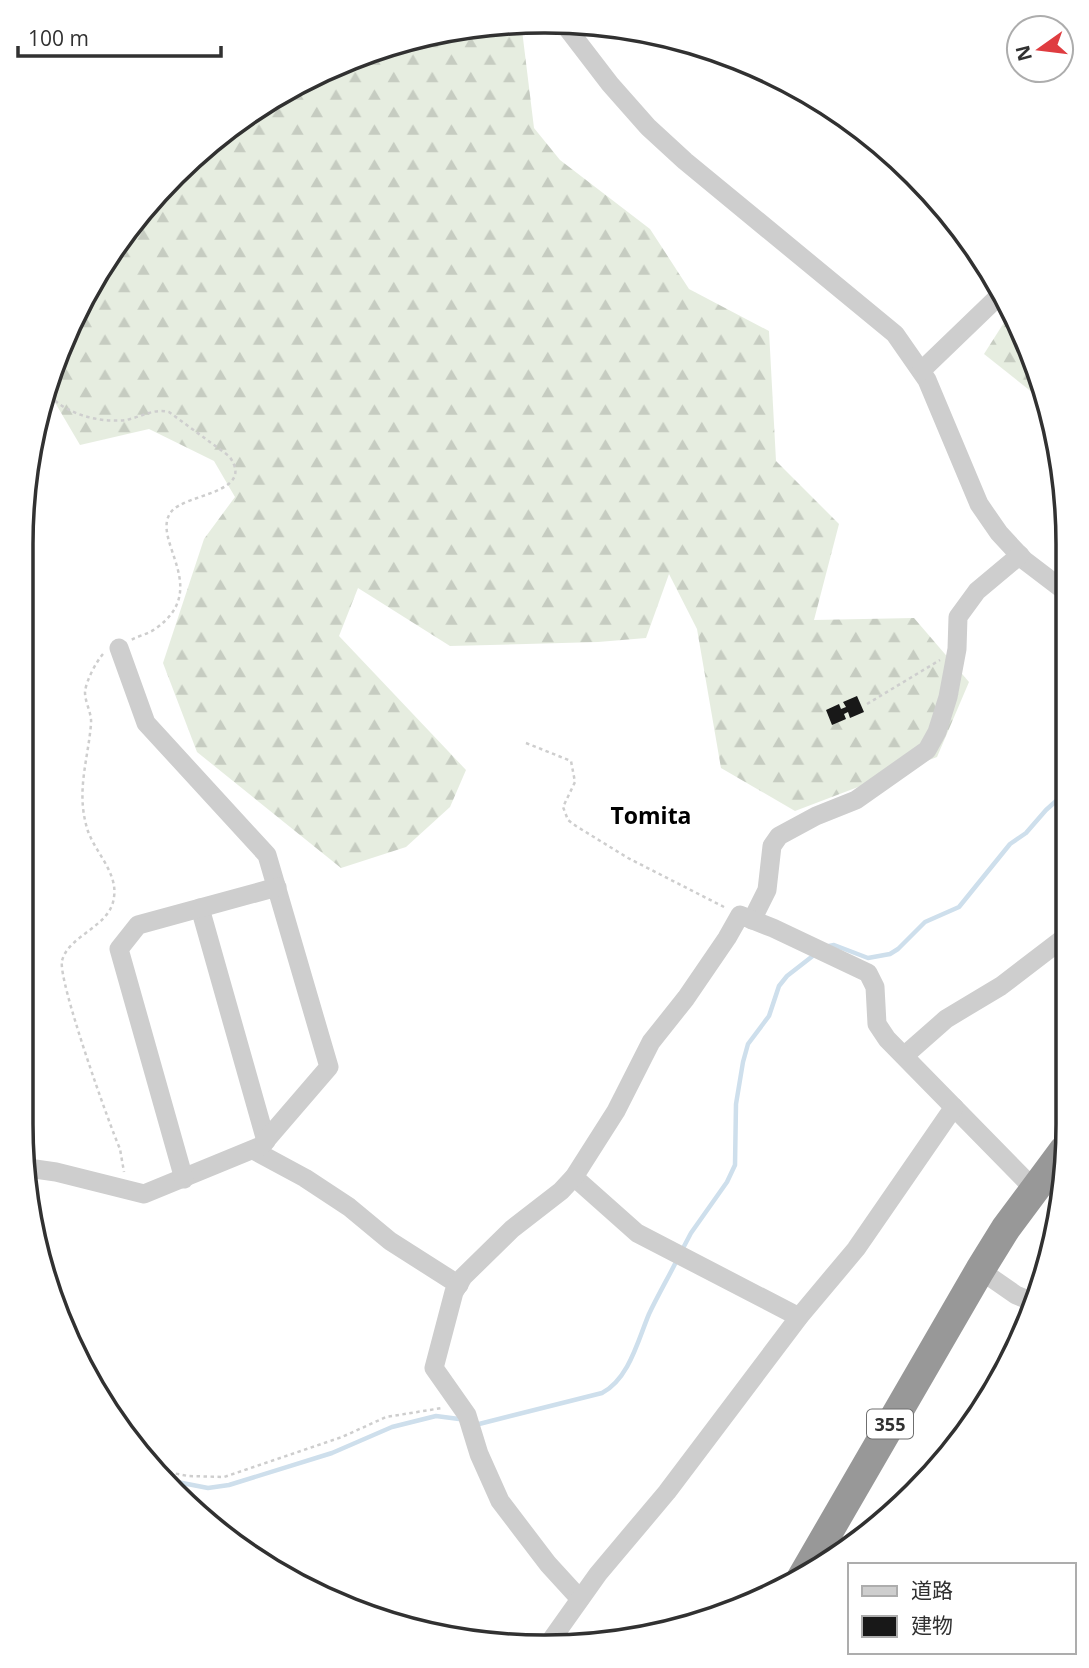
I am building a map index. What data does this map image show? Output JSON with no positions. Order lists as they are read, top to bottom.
{
  "streets": {
    "highway": ["355"]
  },
  "districts": ["Tomita"],
  "legend": ["道路", "建物"],
  "scale_bar": "100 m",
  "north": "left"
}
